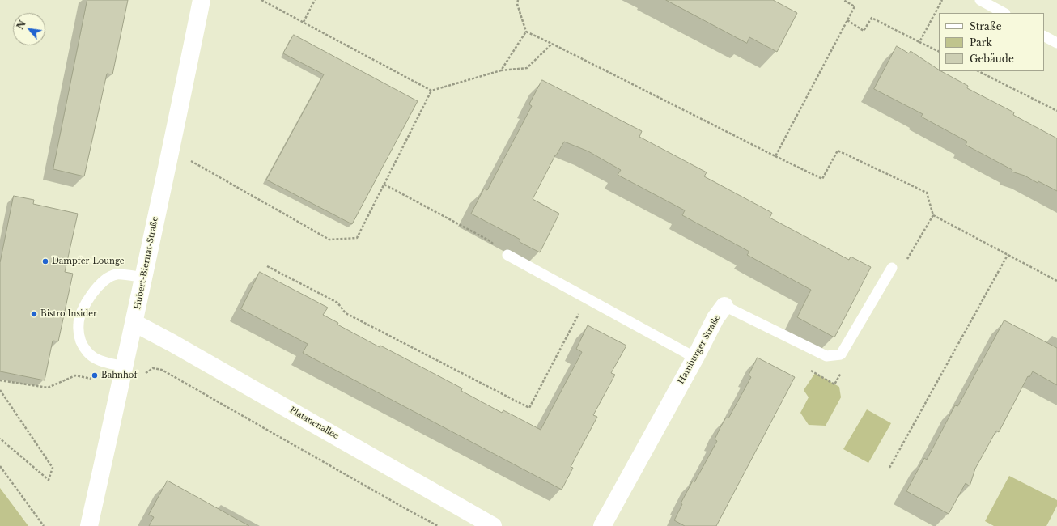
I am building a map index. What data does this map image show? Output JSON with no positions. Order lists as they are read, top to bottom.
{
  "streets": {
    "street": ["Hubert-Biernat-Straße", "Hamburger Straße", "Platanenallee"]
  },
  "crossings": [
    ["Hubert-Biernat-Straße", "Platanenallee"]
  ],
  "places": ["Dampfer-Lounge", "Bistro Insider", "Bahnhof"],
  "legend": ["Straße", "Park", "Gebäude"],
  "north": "top left"
}
